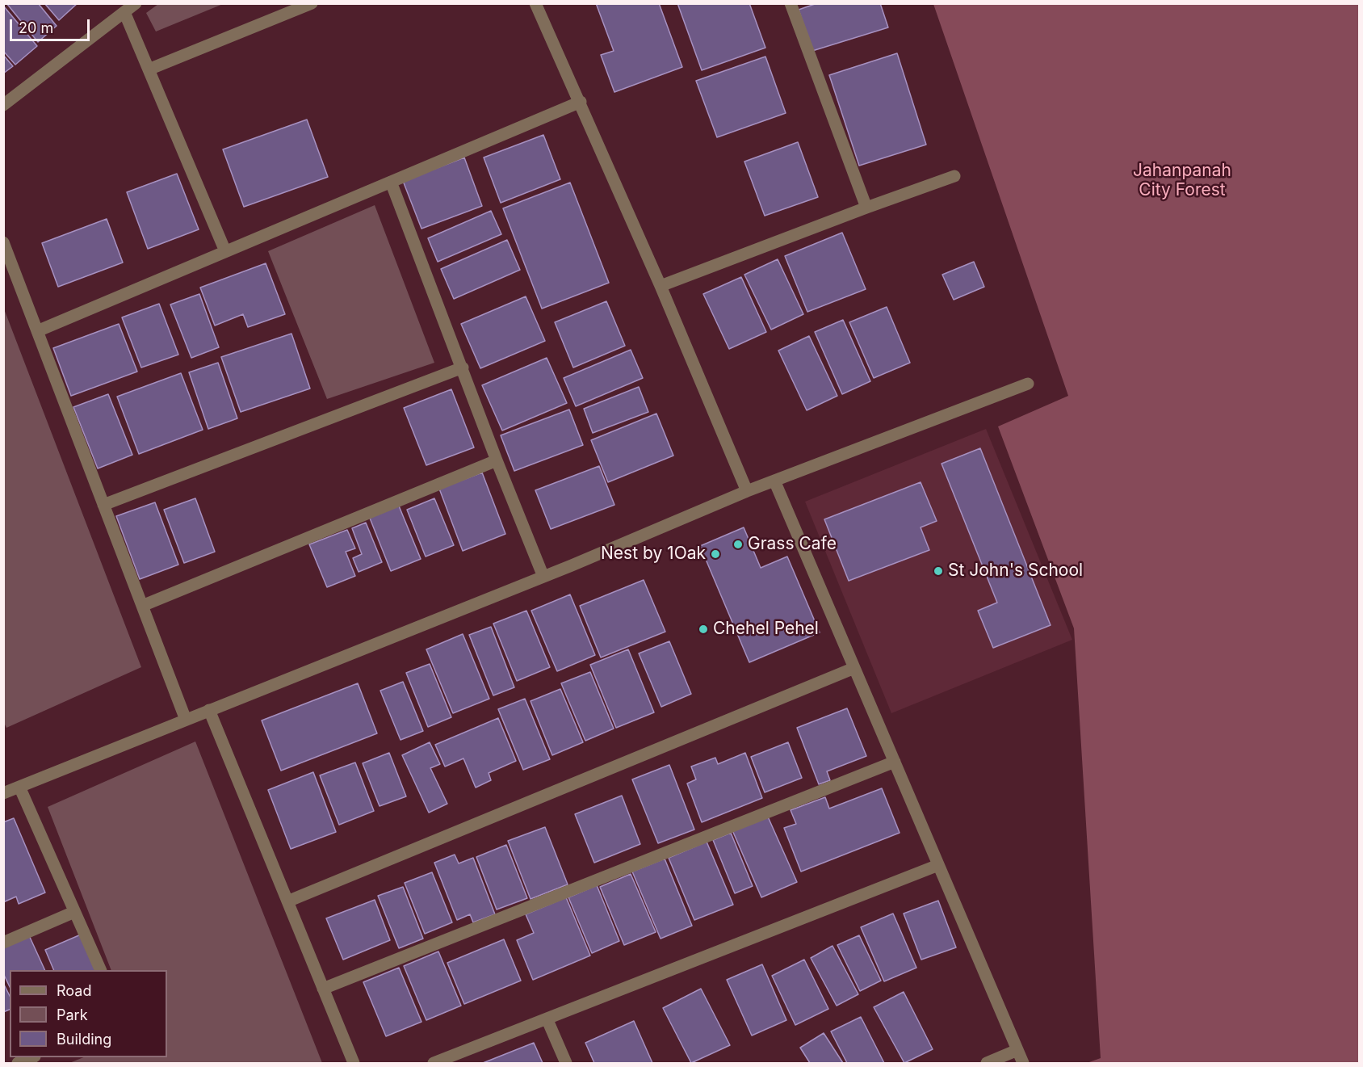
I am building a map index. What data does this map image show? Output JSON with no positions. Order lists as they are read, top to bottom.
{
  "parks": ["Jahanpanah City Forest"],
  "places": [
    "Grass Cafe",
    "Nest by 1Oak",
    "St John's School",
    "Chehel Pehel"
  ],
  "legend": ["Road", "Park", "Building"],
  "scale_bar": "20 m"
}
